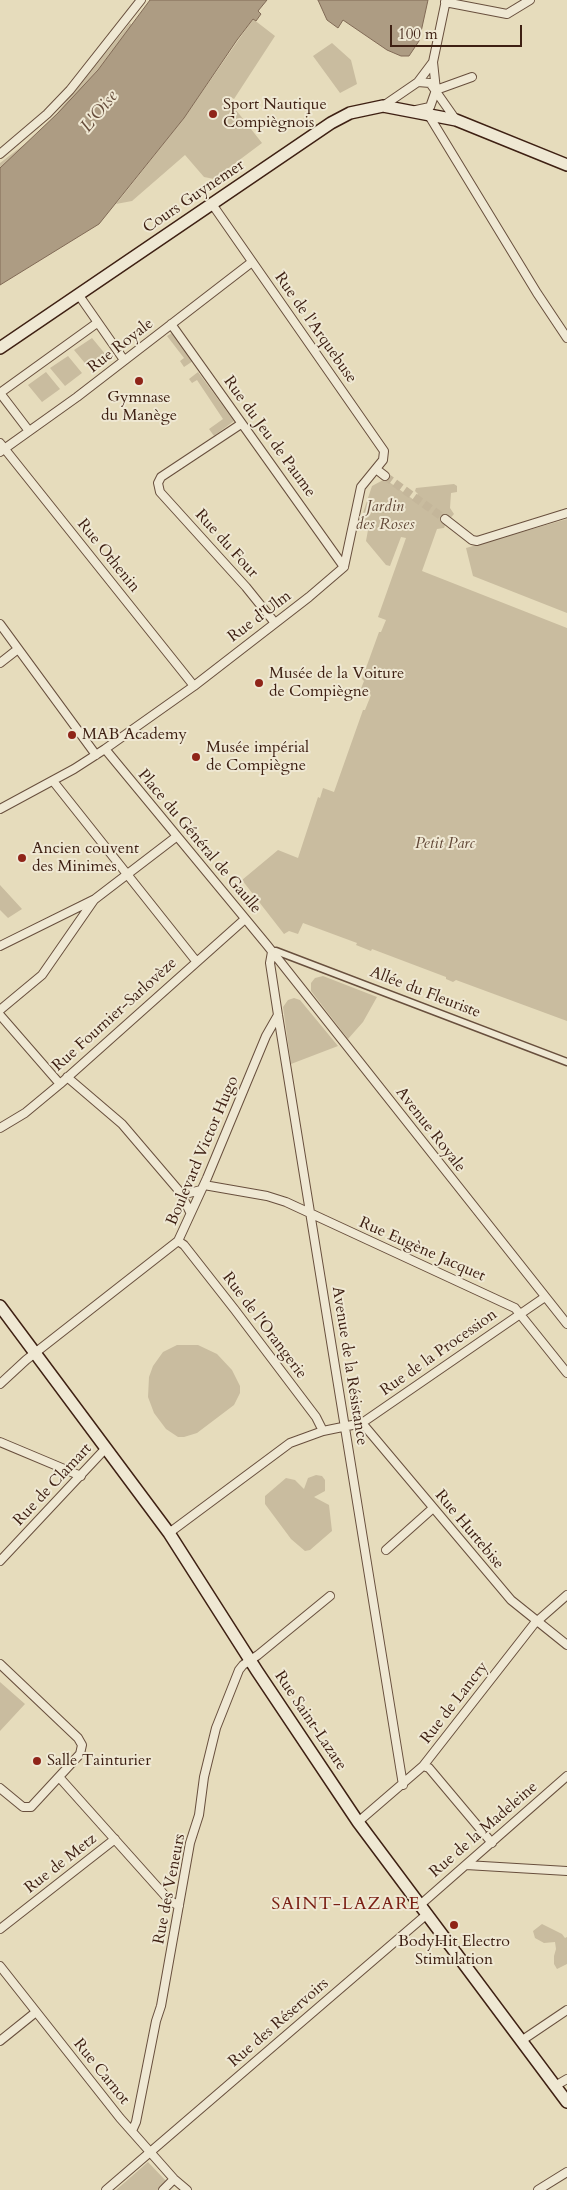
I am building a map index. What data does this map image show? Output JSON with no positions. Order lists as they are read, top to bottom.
{
  "streets": {
    "main road": ["Cours Guynemer", "Rue Saint-Lazare"],
    "street": [
      "Rue de l'Arquebuse",
      "Rue Royale",
      "Rue du Jeu de Paume",
      "Rue du Four",
      "Rue Othenin",
      "Rue d'Ulm",
      "Place du Général de Gaulle",
      "Allée du Fleuriste",
      "Rue Fournier-Sarlovèze",
      "Avenue Royale",
      "Boulevard Victor Hugo",
      "Rue Eugène Jacquet",
      "Rue de l'Orangerie",
      "Rue de la Procession",
      "Avenue de la Résistance",
      "Rue de Clamart",
      "Rue Hurtebise",
      "Rue de Lancry",
      "Rue de la Madeleine",
      "Rue de Metz",
      "Rue des Veneurs",
      "Rue des Réservoirs",
      "Rue Carnot"
    ]
  },
  "crossings": [
    ["Cours Guynemer", "Rue de l'Arquebuse"],
    ["Rue de l'Arquebuse", "Rue Royale"],
    ["Rue Royale", "Rue du Jeu de Paume"],
    ["Rue Royale", "Rue Othenin"],
    ["Rue du Jeu de Paume", "Rue du Four"],
    ["Rue du Jeu de Paume", "Rue d'Ulm"],
    ["Rue du Four", "Rue d'Ulm"],
    ["Rue Othenin", "Rue d'Ulm"],
    ["Rue d'Ulm", "Place du Général de Gaulle"],
    ["Place du Général de Gaulle", "Allée du Fleuriste"],
    ["Place du Général de Gaulle", "Rue Fournier-Sarlovèze"],
    ["Place du Général de Gaulle", "Avenue Royale"],
    ["Place du Général de Gaulle", "Avenue de la Résistance"],
    ["Allée du Fleuriste", "Avenue Royale"],
    ["Allée du Fleuriste", "Avenue de la Résistance"],
    ["Avenue Royale", "Rue de la Procession"],
    ["Avenue Royale", "Avenue de la Résistance"],
    ["Boulevard Victor Hugo", "Rue Eugène Jacquet"],
    ["Boulevard Victor Hugo", "Rue de l'Orangerie"],
    ["Boulevard Victor Hugo", "Avenue de la Résistance"],
    ["Boulevard Victor Hugo", "Rue Saint-Lazare"],
    ["Rue Eugène Jacquet", "Rue de la Procession"],
    ["Rue Eugène Jacquet", "Avenue de la Résistance"],
    ["Rue de l'Orangerie", "Rue de la Procession"],
    ["Rue de la Procession", "Avenue de la Résistance"],
    ["Rue de la Procession", "Rue Hurtebise"],
    ["Rue de la Procession", "Rue Saint-Lazare"],
    ["Avenue de la Résistance", "Rue de Lancry"],
    ["Rue de Clamart", "Rue Saint-Lazare"],
    ["Rue Hurtebise", "Rue de Lancry"],
    ["Rue de Lancry", "Rue Saint-Lazare"],
    ["Rue Saint-Lazare", "Rue de la Madeleine"],
    ["Rue Saint-Lazare", "Rue des Veneurs"],
    ["Rue Saint-Lazare", "Rue des Réservoirs"],
    ["Rue des Veneurs", "Rue Carnot"],
    ["Rue des Réservoirs", "Rue Carnot"]
  ],
  "districts": ["SAINT-LAZARE"],
  "water": ["L'Oise"],
  "parks": ["Jardin des Roses", "Petit Parc"],
  "places": [
    "Sport Nautique Compiègnois",
    "Gymnase du Manège",
    "Musée de la Voiture de Compiègne",
    "MAB Academy",
    "Musée impérial de Compiègne",
    "Ancien couvent des Minimes",
    "Salle Tainturier",
    "BodyHit Electro Stimulation"
  ],
  "scale_bar": "100 m"
}
